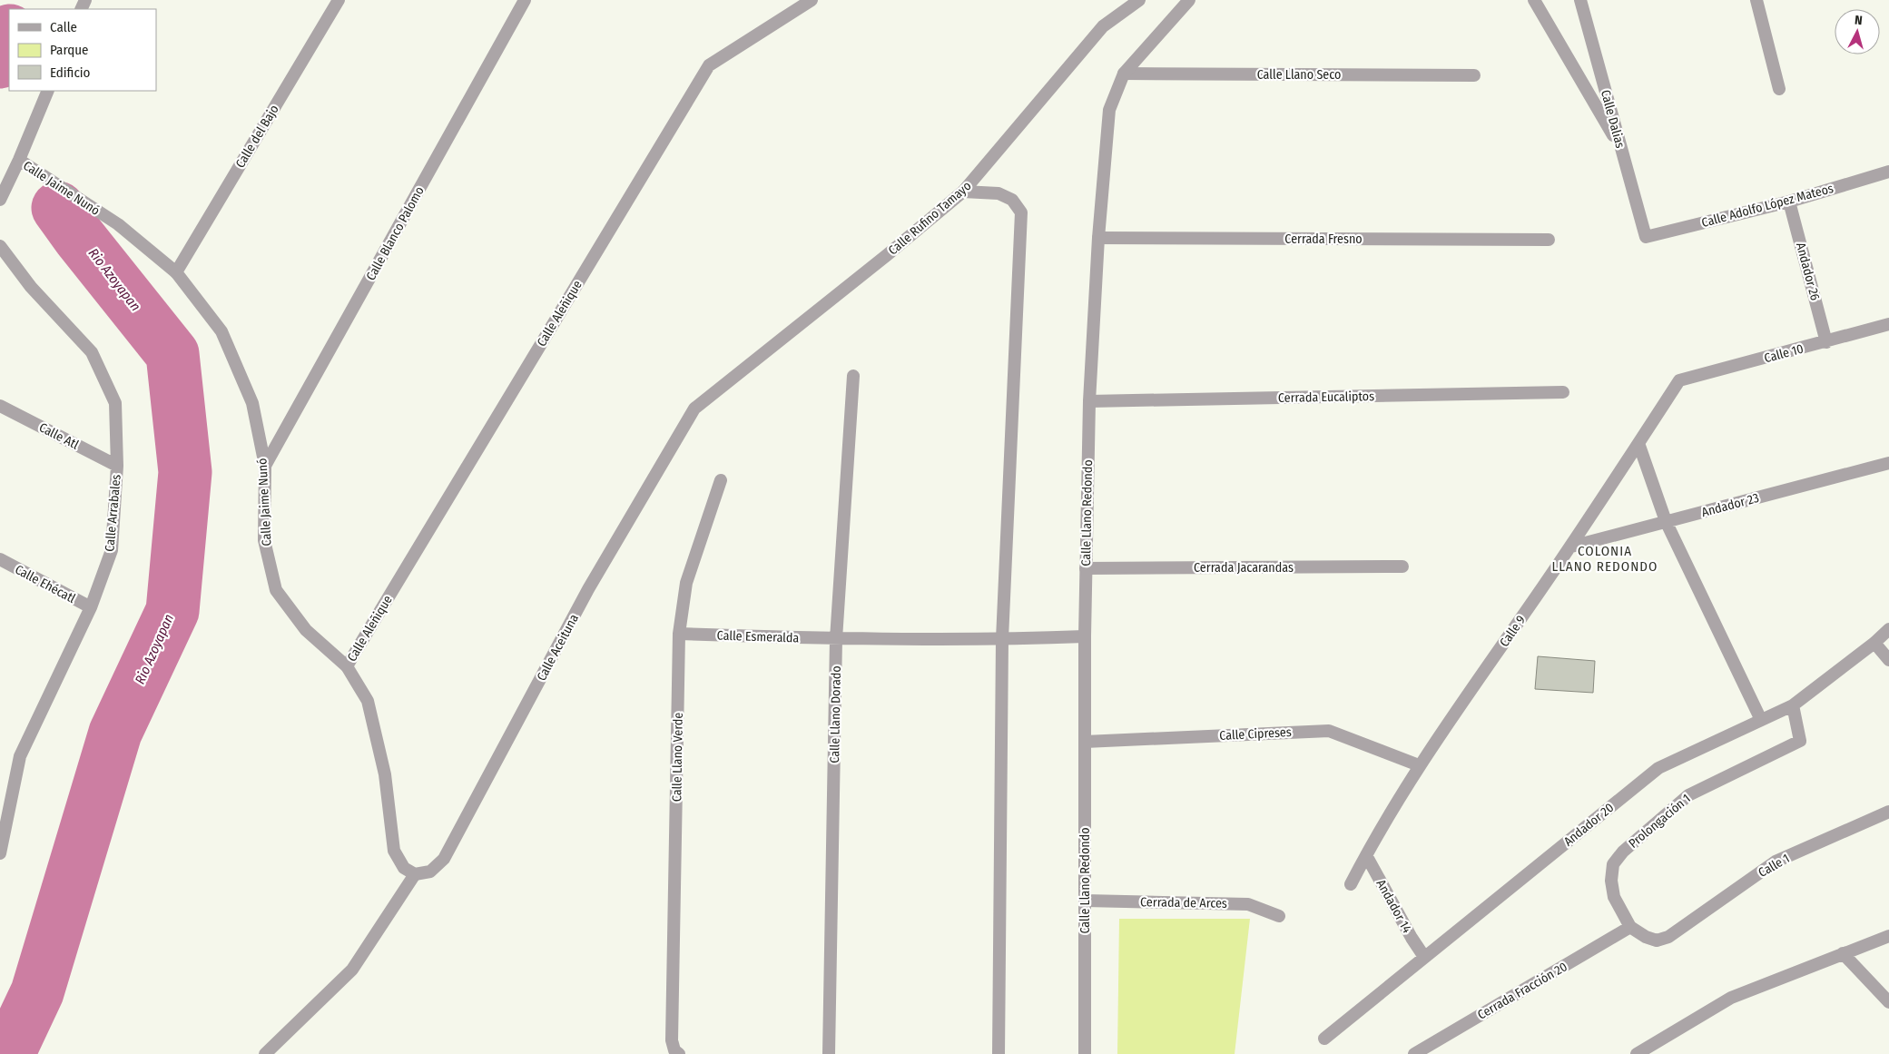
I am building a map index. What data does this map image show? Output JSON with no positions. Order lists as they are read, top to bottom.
{
  "streets": {
    "street": [
      "Calle Llano Seco",
      "Calle Dalias",
      "Calle del Bajo",
      "Calle Jaime Nunó",
      "Calle Adolfo López Mateos",
      "Calle Rufino Tamayo",
      "Calle Blanco Palomo",
      "Cerrada Fresno",
      "Andador 26",
      "Calle Aleñique",
      "Calle 10",
      "Cerrada Eucaliptos",
      "Calle Atl",
      "Andador 23",
      "Calle Arrabales",
      "Calle Llano Redondo",
      "Cerrada Jacarandas",
      "Calle Ehécatl",
      "Calle 9",
      "Calle Esmeralda",
      "Calle Aceituna",
      "Calle Llano Dorado",
      "Calle Cipreses",
      "Calle Llano Verde",
      "Prolongación 1",
      "Andador 20",
      "Calle 1",
      "Cerrada de Arces",
      "Andador 14",
      "Cerrada Fracción 20"
    ]
  },
  "crossings": [
    ["Calle Llano Seco", "Calle Llano Redondo"],
    ["Calle Dalias", "Calle Adolfo López Mateos"],
    ["Calle del Bajo", "Calle Jaime Nunó"],
    ["Calle Jaime Nunó", "Calle Blanco Palomo"],
    ["Calle Jaime Nunó", "Calle Aleñique"],
    ["Calle Jaime Nunó", "Calle Aceituna"],
    ["Calle Adolfo López Mateos", "Andador 26"],
    ["Calle Rufino Tamayo", "Calle Aceituna"],
    ["Cerrada Fresno", "Calle Llano Redondo"],
    ["Andador 26", "Calle 10"],
    ["Calle 10", "Calle 9"],
    ["Cerrada Eucaliptos", "Calle Llano Redondo"],
    ["Calle Atl", "Calle Arrabales"],
    ["Andador 23", "Calle 9"],
    ["Calle Arrabales", "Calle Ehécatl"],
    ["Calle Llano Redondo", "Cerrada Jacarandas"],
    ["Calle Llano Redondo", "Calle Esmeralda"],
    ["Calle Llano Redondo", "Calle Cipreses"],
    ["Calle Llano Redondo", "Cerrada de Arces"],
    ["Calle 9", "Calle Cipreses"],
    ["Calle 9", "Andador 14"],
    ["Calle Esmeralda", "Calle Llano Dorado"],
    ["Calle Esmeralda", "Calle Llano Verde"],
    ["Prolongación 1", "Andador 20"],
    ["Prolongación 1", "Calle 1"],
    ["Prolongación 1", "Cerrada Fracción 20"],
    ["Andador 20", "Andador 14"],
    ["Calle 1", "Cerrada Fracción 20"]
  ],
  "districts": ["COLONIA LLANO REDONDO"],
  "water": ["Rio Azoyapan"],
  "legend": ["Calle", "Parque", "Edificio"],
  "north": "top"
}
